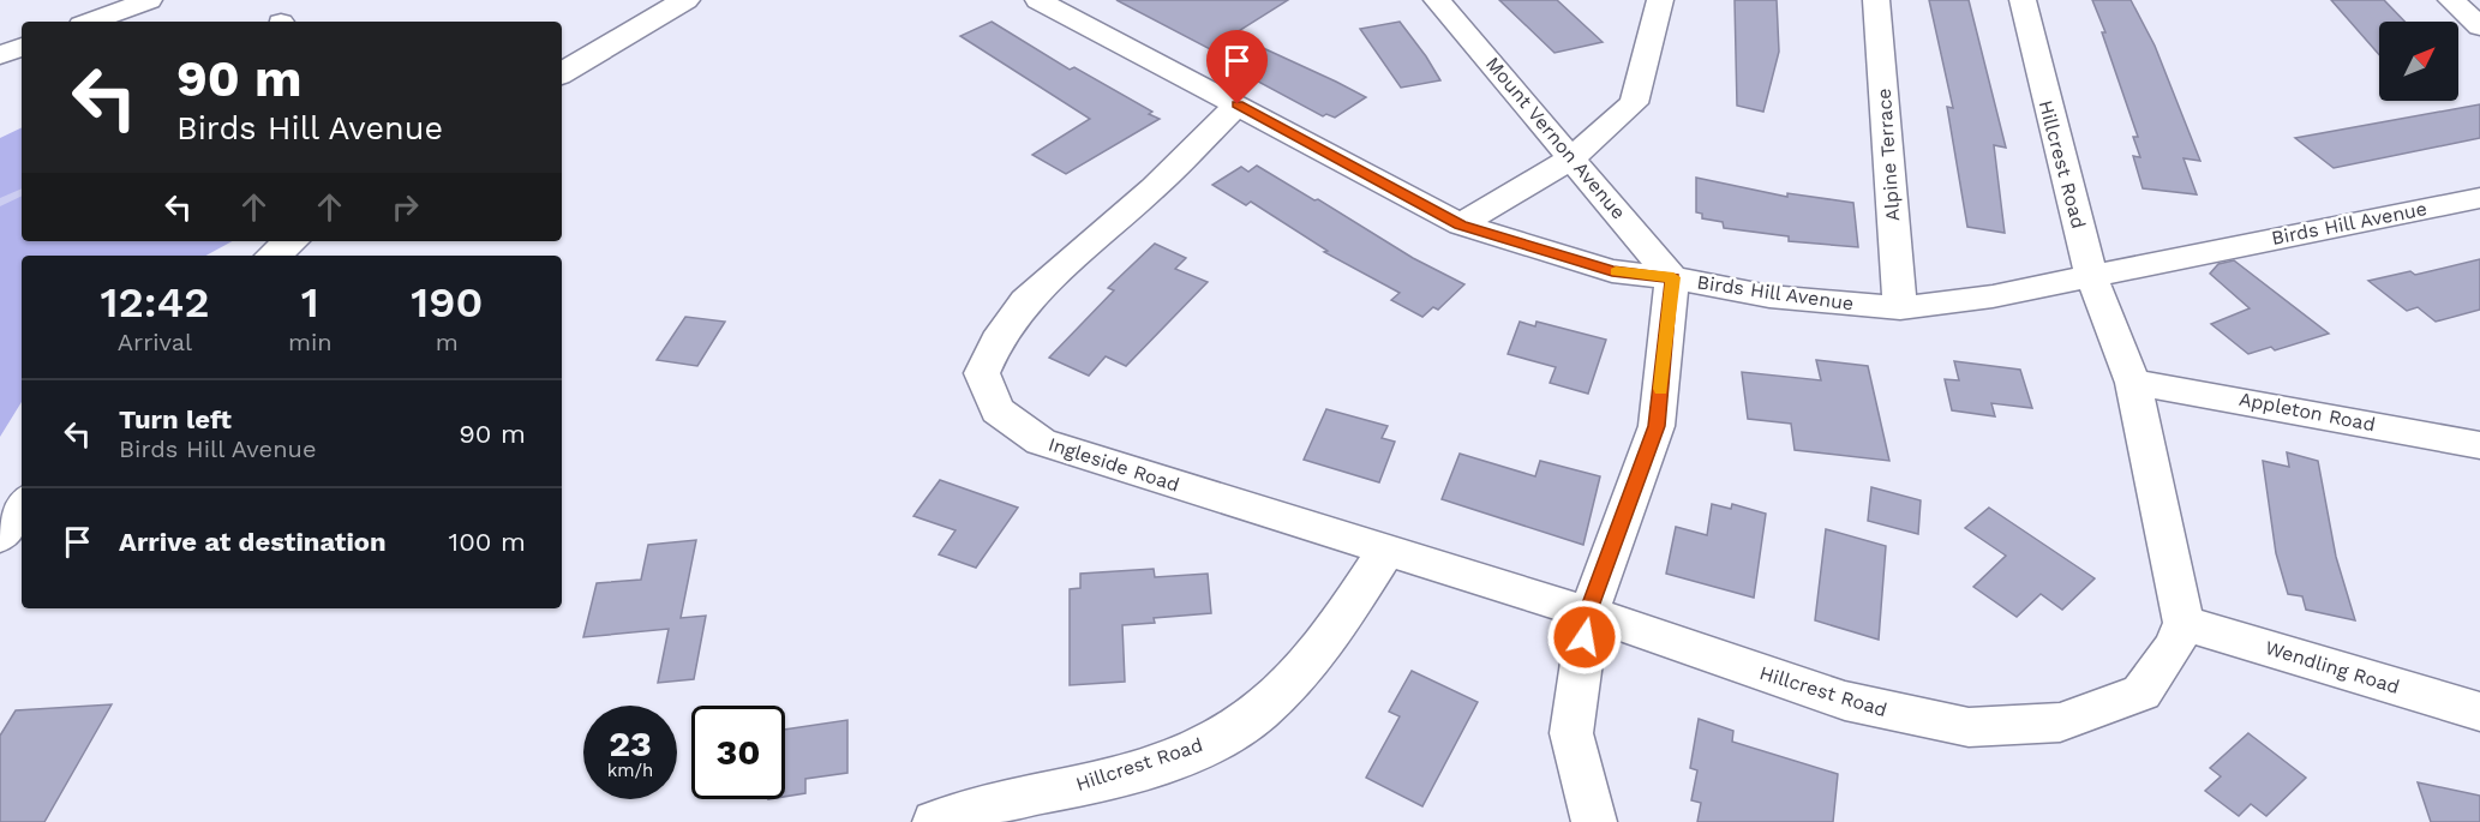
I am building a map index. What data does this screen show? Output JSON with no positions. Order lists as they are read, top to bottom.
{
  "streets": {
    "street": [
      "Mount Vernon Avenue",
      "Alpine Terrace",
      "Hillcrest Road",
      "Birds Hill Avenue",
      "Appleton Road",
      "Ingleside Road",
      "Wendling Road"
    ]
  },
  "crossings": [
    ["Mount Vernon Avenue", "Birds Hill Avenue"],
    ["Alpine Terrace", "Birds Hill Avenue"],
    ["Hillcrest Road", "Birds Hill Avenue"],
    ["Hillcrest Road", "Appleton Road"],
    ["Hillcrest Road", "Ingleside Road"],
    ["Hillcrest Road", "Wendling Road"],
    ["Birds Hill Avenue", "Ingleside Road"]
  ],
  "north": "top right",
  "page": {
    "turn": ["90 m", "Birds Hill Avenue"],
    "eta": [
      "12:42",
      "Arrival",
      "1",
      "min",
      "190",
      "m"
    ],
    "list": [
      {
        "name": "Turn left",
        "note": "Birds Hill Avenue",
        "value": "90 m"
      },
      {
        "name": "Arrive at destination",
        "value": "100 m"
      }
    ],
    "speed": "23 km/h",
    "limit": "30"
  }
}
